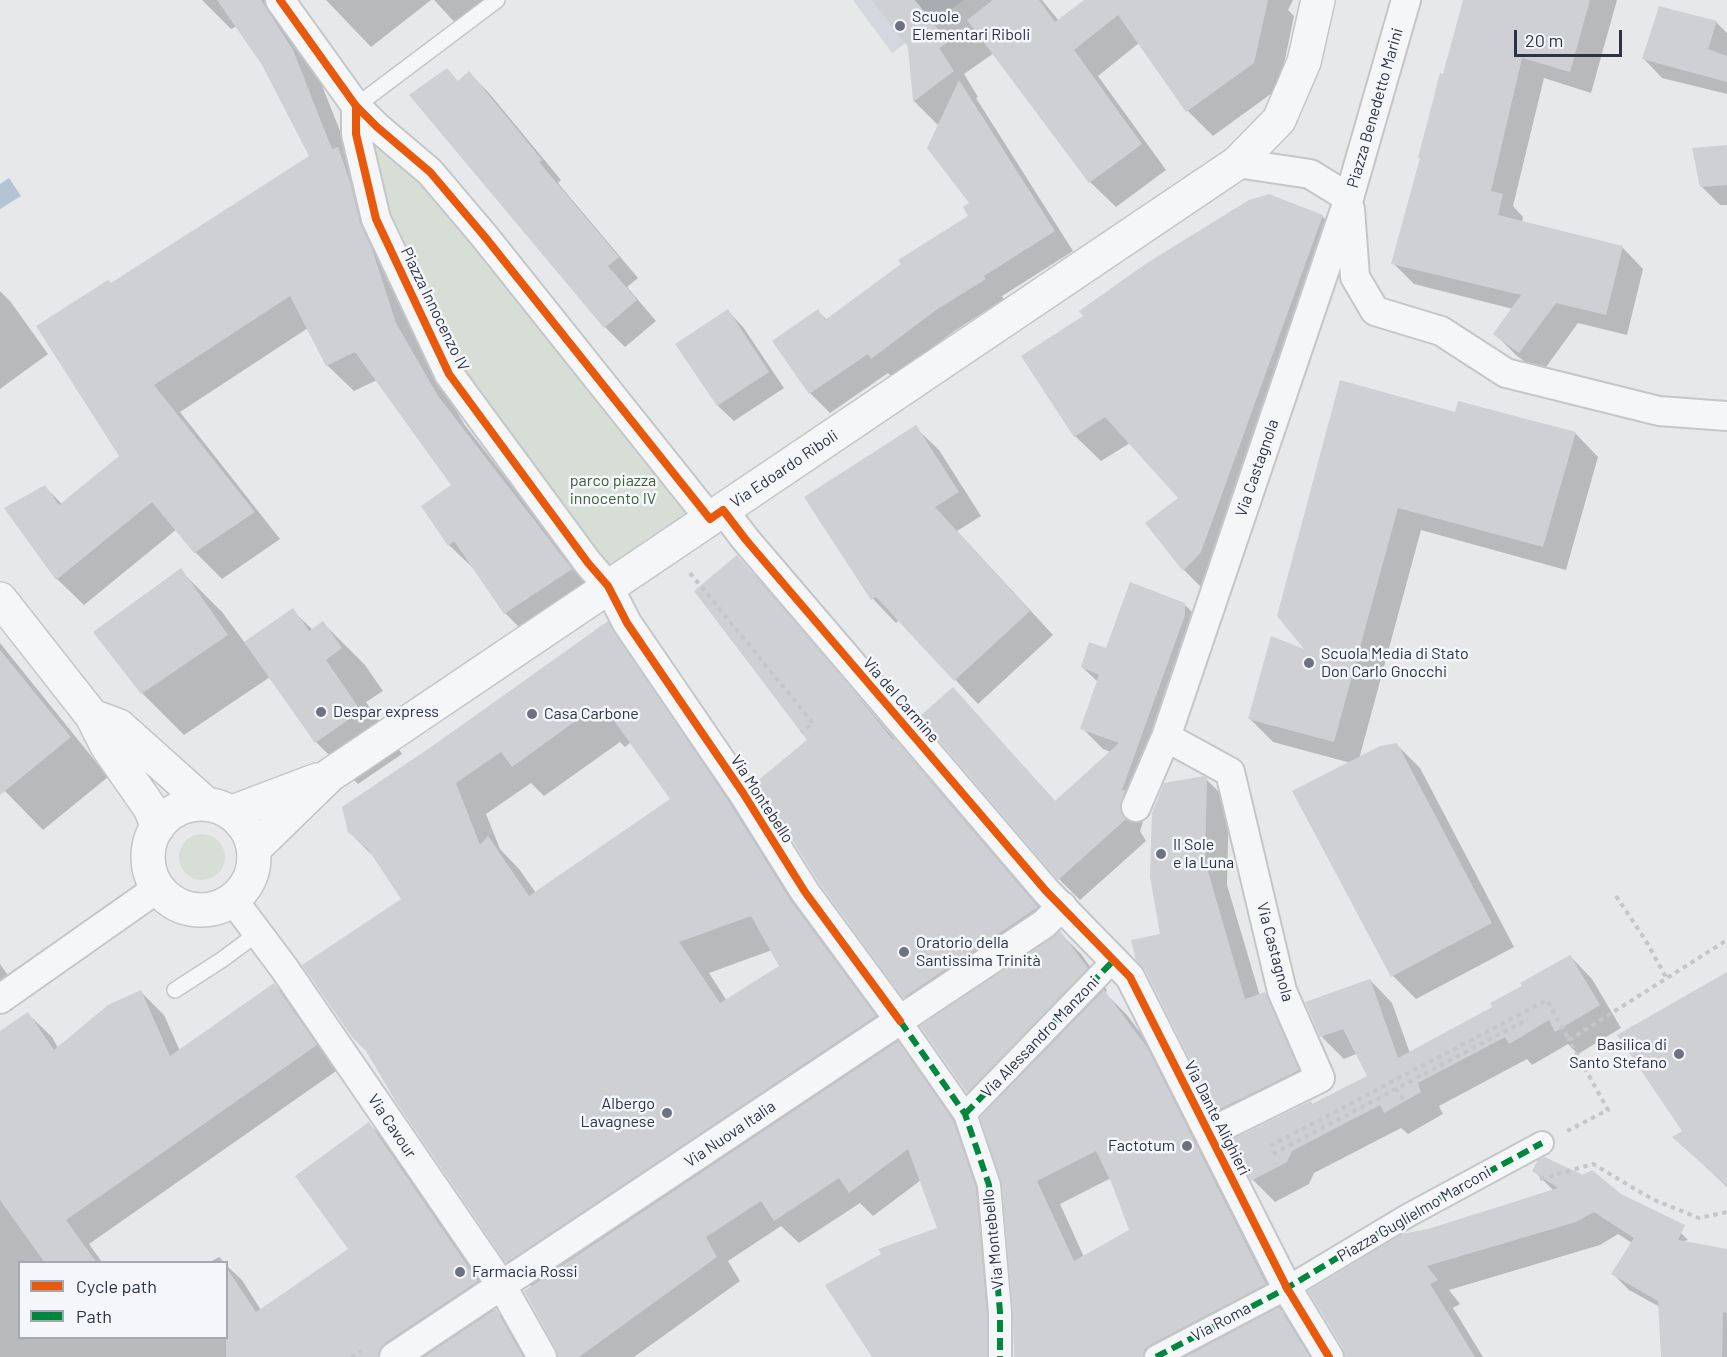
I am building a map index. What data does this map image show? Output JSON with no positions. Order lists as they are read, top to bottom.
{
  "streets": {
    "street": [
      "Piazza Benedetto Marini",
      "Piazza Innocenzo IV",
      "Via Castagnola",
      "Via Edoardo Riboli",
      "Via del Carmine",
      "Via Montebello",
      "Via Alessandro Manzoni",
      "Via Dante Alighieri",
      "Via Cavour",
      "Via Nuova Italia",
      "Piazza Guglielmo Marconi",
      "Via Roma"
    ]
  },
  "crossings": [
    ["Piazza Benedetto Marini", "Via Castagnola"],
    ["Piazza Benedetto Marini", "Via Edoardo Riboli"],
    ["Piazza Innocenzo IV", "Via Edoardo Riboli"],
    ["Piazza Innocenzo IV", "Via del Carmine"],
    ["Piazza Innocenzo IV", "Via Montebello"],
    ["Via Castagnola", "Via Dante Alighieri"],
    ["Via Edoardo Riboli", "Via del Carmine"],
    ["Via Edoardo Riboli", "Via Montebello"],
    ["Via Edoardo Riboli", "Via Cavour"],
    ["Via del Carmine", "Via Dante Alighieri"],
    ["Via del Carmine", "Via Nuova Italia"],
    ["Via Montebello", "Via Alessandro Manzoni"],
    ["Via Montebello", "Via Nuova Italia"],
    ["Via Alessandro Manzoni", "Via Dante Alighieri"],
    ["Via Dante Alighieri", "Via Nuova Italia"],
    ["Via Dante Alighieri", "Piazza Guglielmo Marconi"],
    ["Via Dante Alighieri", "Via Roma"],
    ["Via Cavour", "Via Nuova Italia"],
    ["Piazza Guglielmo Marconi", "Via Roma"]
  ],
  "parks": ["parco piazza innocento IV"],
  "places": [
    "Scuole Elementari Riboli",
    "Scuola Media di Stato Don Carlo Gnocchi",
    "Despar express",
    "Casa Carbone",
    "Il Sole e la Luna",
    "Oratorio della Santissima Trinità",
    "Basilica di Santo Stefano",
    "Albergo Lavagnese",
    "Factotum",
    "Farmacia Rossi"
  ],
  "legend": ["Cycle path", "Path"],
  "scale_bar": "20 m"
}
